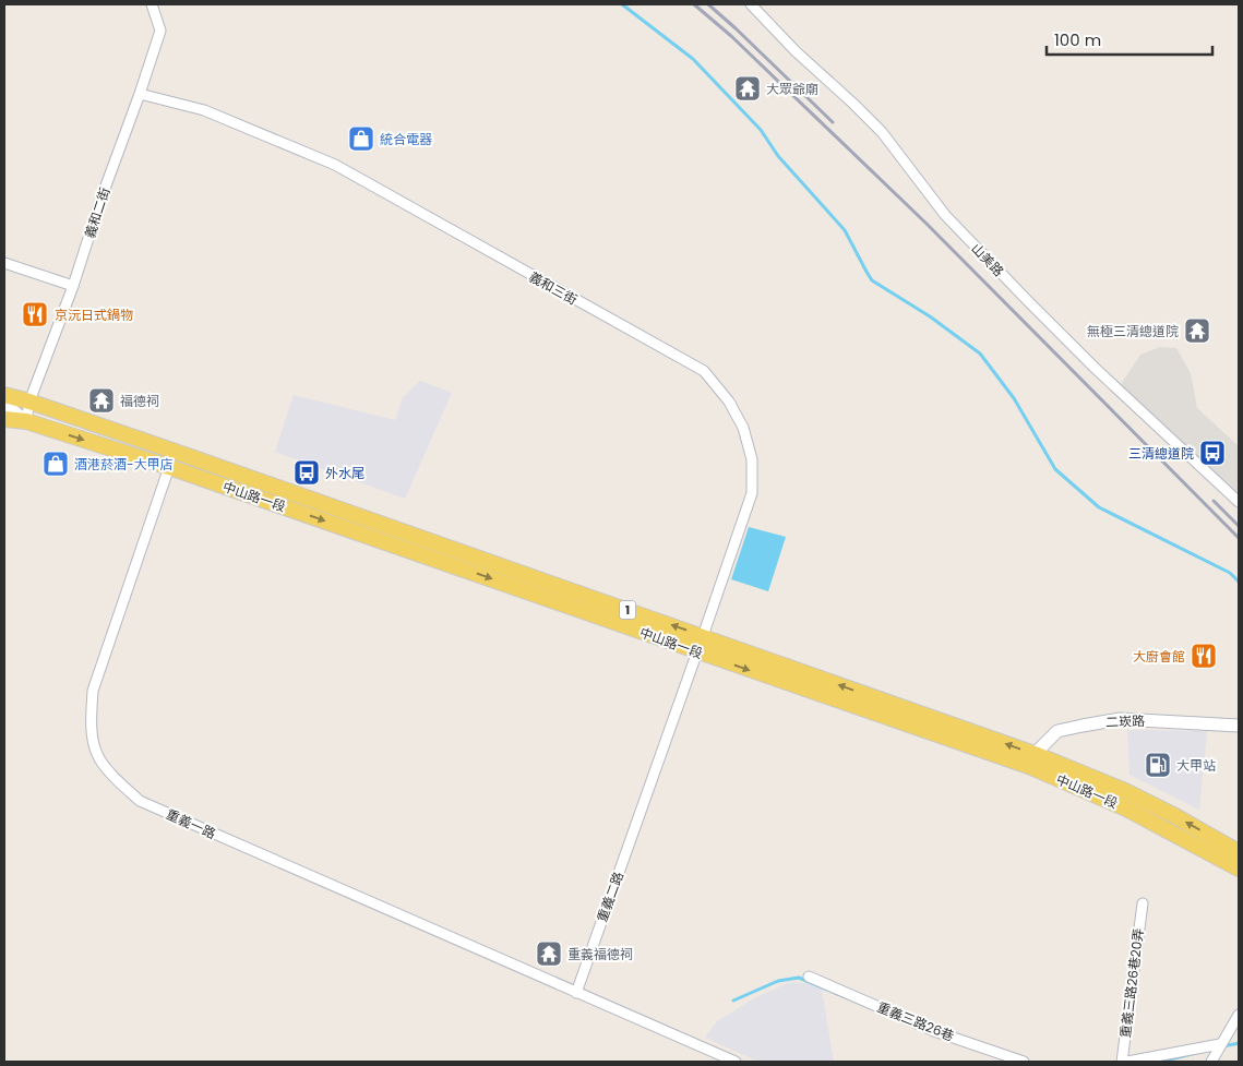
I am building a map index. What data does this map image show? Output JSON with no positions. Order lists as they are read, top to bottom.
{
  "streets": {
    "main road": ["中山路一段", "1"],
    "street": [
      "義和二街",
      "山美路",
      "義和三街",
      "二崁路",
      "重義一路",
      "重義二路",
      "重義三路26巷20弄",
      "重義三路26巷"
    ]
  },
  "crossings": [
    ["義和二街", "義和三街"],
    ["義和二街", "中山路一段"],
    ["義和二街", "1"],
    ["義和三街", "中山路一段"],
    ["義和三街", "重義二路"],
    ["中山路一段", "1"],
    ["中山路一段", "二崁路"],
    ["中山路一段", "重義一路"],
    ["中山路一段", "重義二路"],
    ["重義一路", "重義二路"]
  ],
  "places": {
    "temple": [
      "大眾爺廟",
      "無極三清總道院",
      "福德祠",
      "重義福德祠"
    ],
    "shop": ["統合電器", "酒港菸酒-大甲店"],
    "restaurant": ["京沅日式鍋物", "大廚會館"],
    "bus stop": ["三清總道院", "外水尾"],
    "fuel station": ["大甲站"]
  },
  "scale_bar": "100 m"
}
